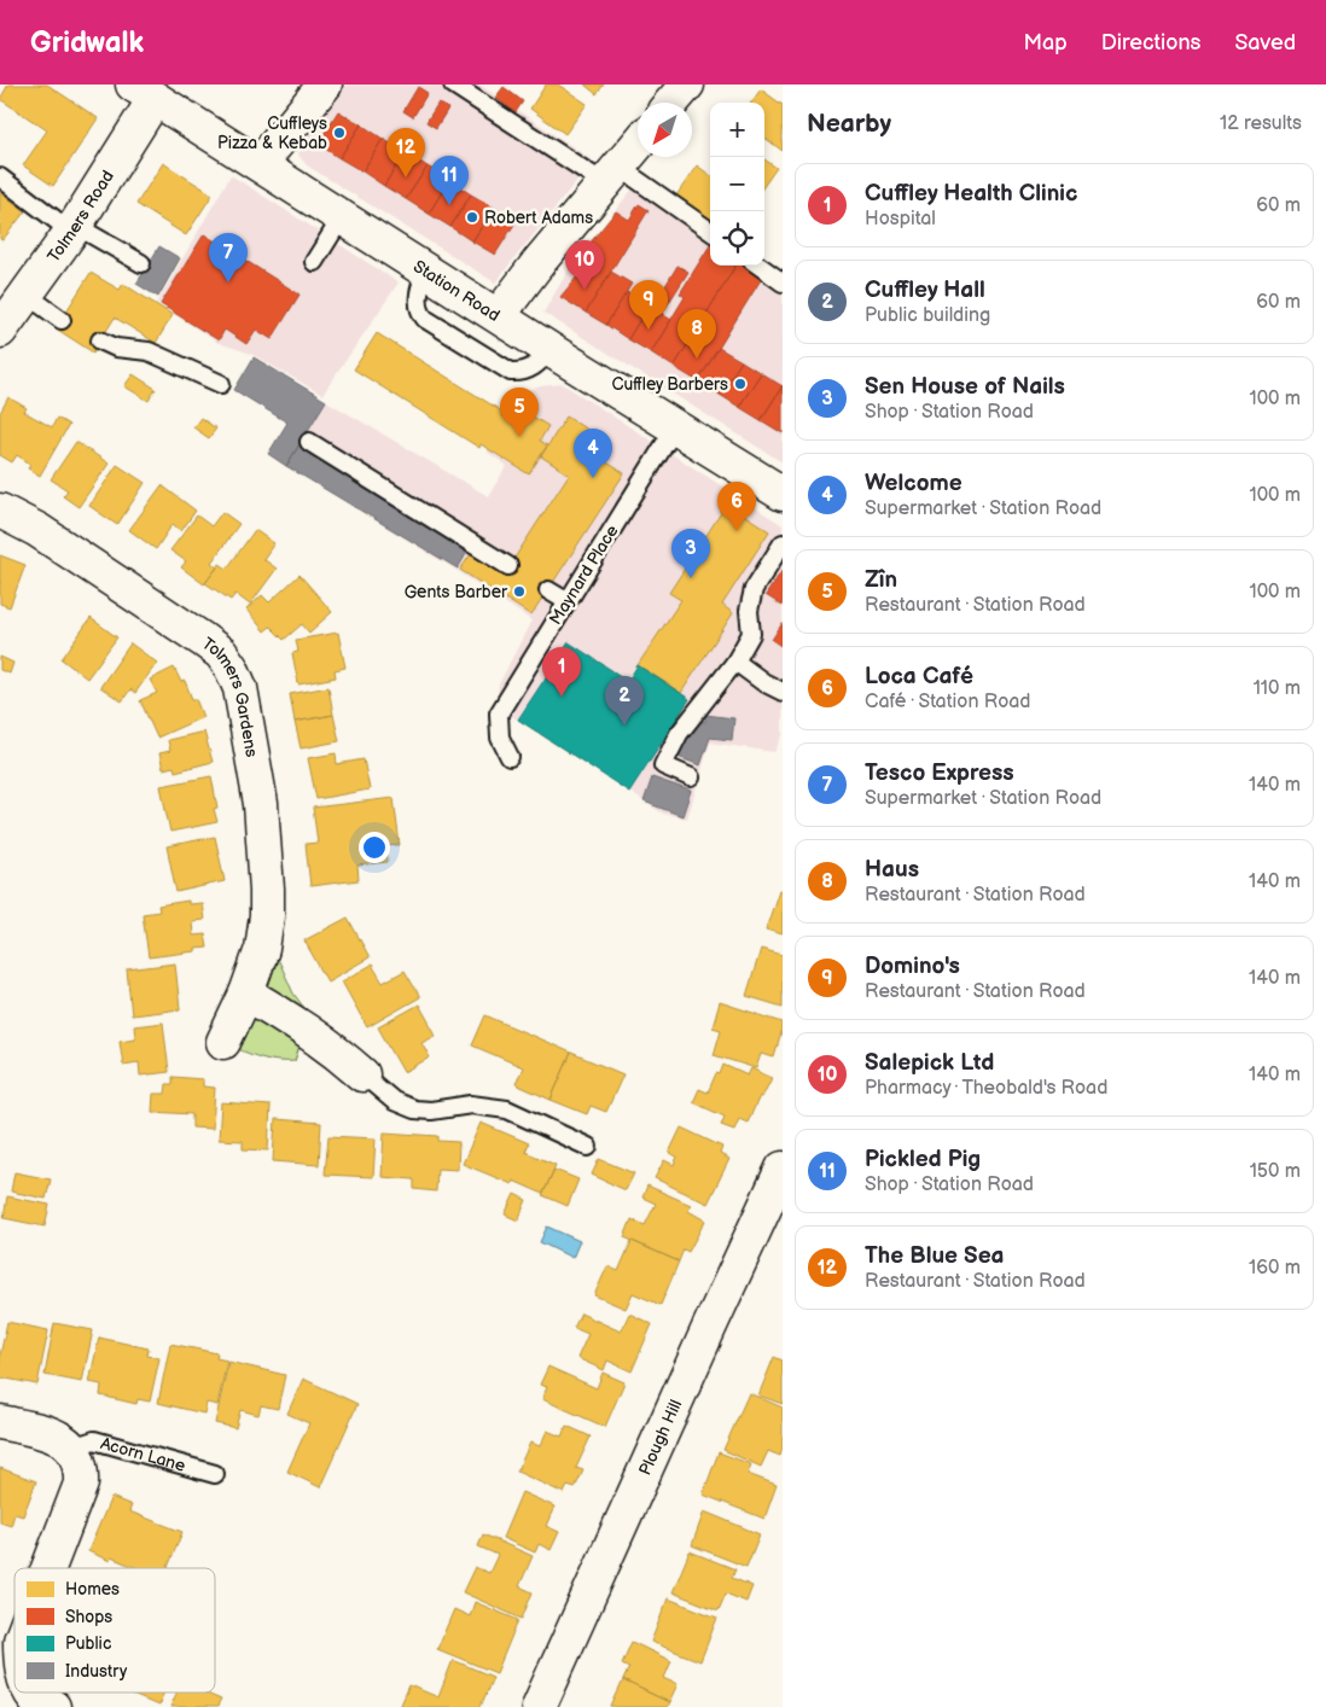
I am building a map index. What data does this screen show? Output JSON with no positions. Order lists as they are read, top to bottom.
{
  "streets": {
    "street": [
      "Tolmers Road",
      "Station Road",
      "Tolmers Gardens",
      "Plough Hill",
      "Acorn Lane"
    ],
    "lane": ["Maynard Place"]
  },
  "crossings": [
    ["Tolmers Road", "Station Road"],
    ["Station Road", "Maynard Place"]
  ],
  "places": [
    "Cuffleys Pizza & Kebab",
    "Robert Adams",
    "Cuffley Barbers",
    "Gents Barber"
  ],
  "legend": [
    "Homes",
    "Shops",
    "Public",
    "Industry"
  ],
  "north": "bottom left",
  "page": {
    "header": "Gridwalk",
    "nav": ["Map", "Directions", "Saved"],
    "heading": ["Nearby", "12 results"],
    "map_buttons": ["+", "−"],
    "pins": [
      "12",
      "11",
      "7",
      "10",
      "9",
      "8",
      "5",
      "4",
      "6",
      "3",
      "1",
      "2"
    ],
    "list": [
      {
        "mark": "1",
        "name": "Cuffley Health Clinic",
        "note": "Hospital",
        "value": "60 m"
      },
      {
        "mark": "2",
        "name": "Cuffley Hall",
        "note": "Public building",
        "value": "60 m"
      },
      {
        "mark": "3",
        "name": "Sen House of Nails",
        "note": "Shop · Station Road",
        "value": "100 m"
      },
      {
        "mark": "4",
        "name": "Welcome",
        "note": "Supermarket · Station Road",
        "value": "100 m"
      },
      {
        "mark": "5",
        "name": "Zîn",
        "note": "Restaurant · Station Road",
        "value": "100 m"
      },
      {
        "mark": "6",
        "name": "Loca Café",
        "note": "Café · Station Road",
        "value": "110 m"
      },
      {
        "mark": "7",
        "name": "Tesco Express",
        "note": "Supermarket · Station Road",
        "value": "140 m"
      },
      {
        "mark": "8",
        "name": "Haus",
        "note": "Restaurant · Station Road",
        "value": "140 m"
      },
      {
        "mark": "9",
        "name": "Domino's",
        "note": "Restaurant · Station Road",
        "value": "140 m"
      },
      {
        "mark": "10",
        "name": "Salepick Ltd",
        "note": "Pharmacy · Theobald's Road",
        "value": "140 m"
      },
      {
        "mark": "11",
        "name": "Pickled Pig",
        "note": "Shop · Station Road",
        "value": "150 m"
      },
      {
        "mark": "12",
        "name": "The Blue Sea",
        "note": "Restaurant · Station Road",
        "value": "160 m"
      }
    ]
  }
}
